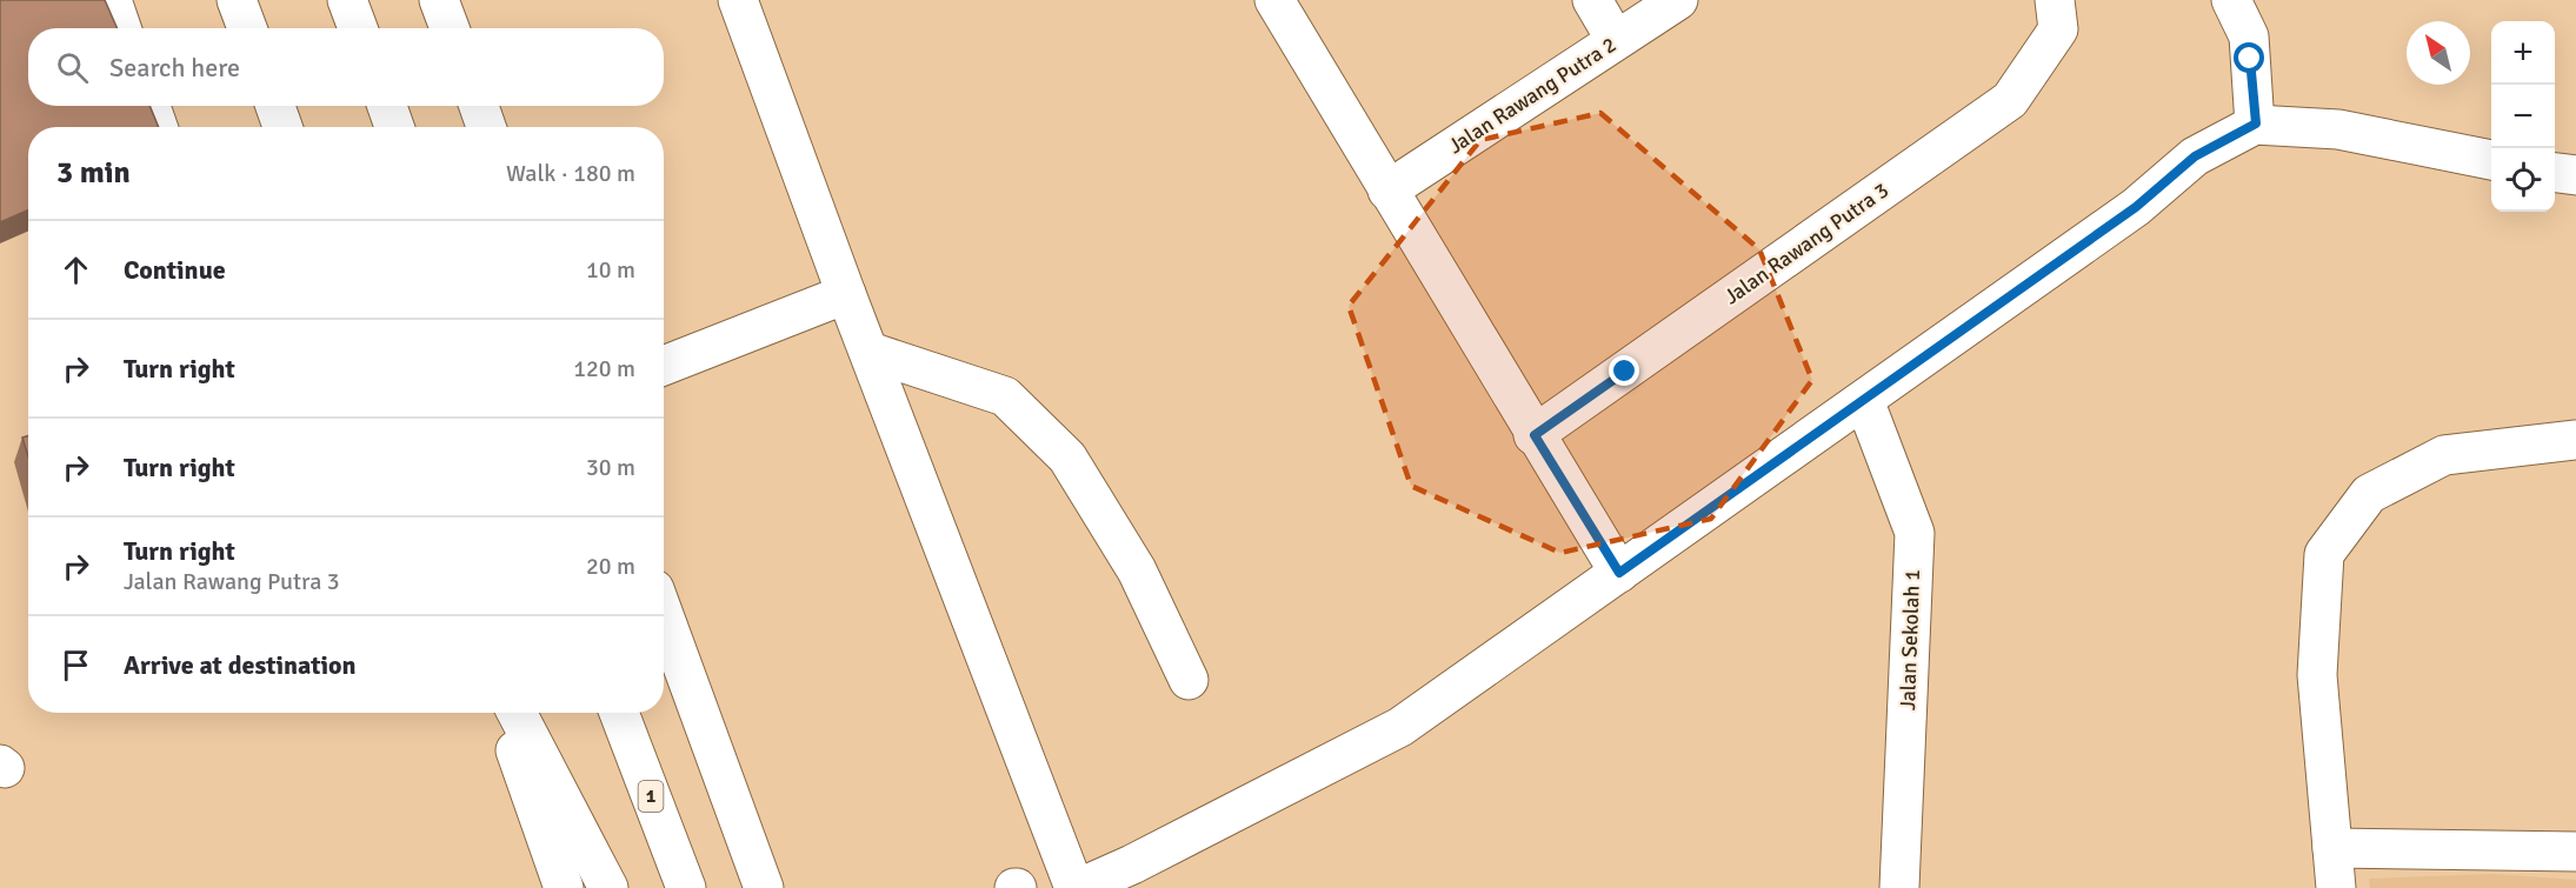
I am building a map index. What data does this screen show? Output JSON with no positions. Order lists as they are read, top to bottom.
{
  "streets": {
    "street": [
      "Jalan Rawang Putra 2",
      "Jalan Rawang Putra 3",
      "Jalan Sekolah 1",
      "1"
    ]
  },
  "north": "top left",
  "page": {
    "map_buttons": ["+", "−"],
    "search": "Search here",
    "heading": ["3 min", "Walk · 180 m"],
    "list": [
      ["Continue", "10 m"],
      ["Turn right", "120 m"],
      ["Turn right", "30 m"],
      ["Turn right", "Jalan Rawang Putra 3", "20 m"],
      "Arrive at destination"
    ]
  }
}
